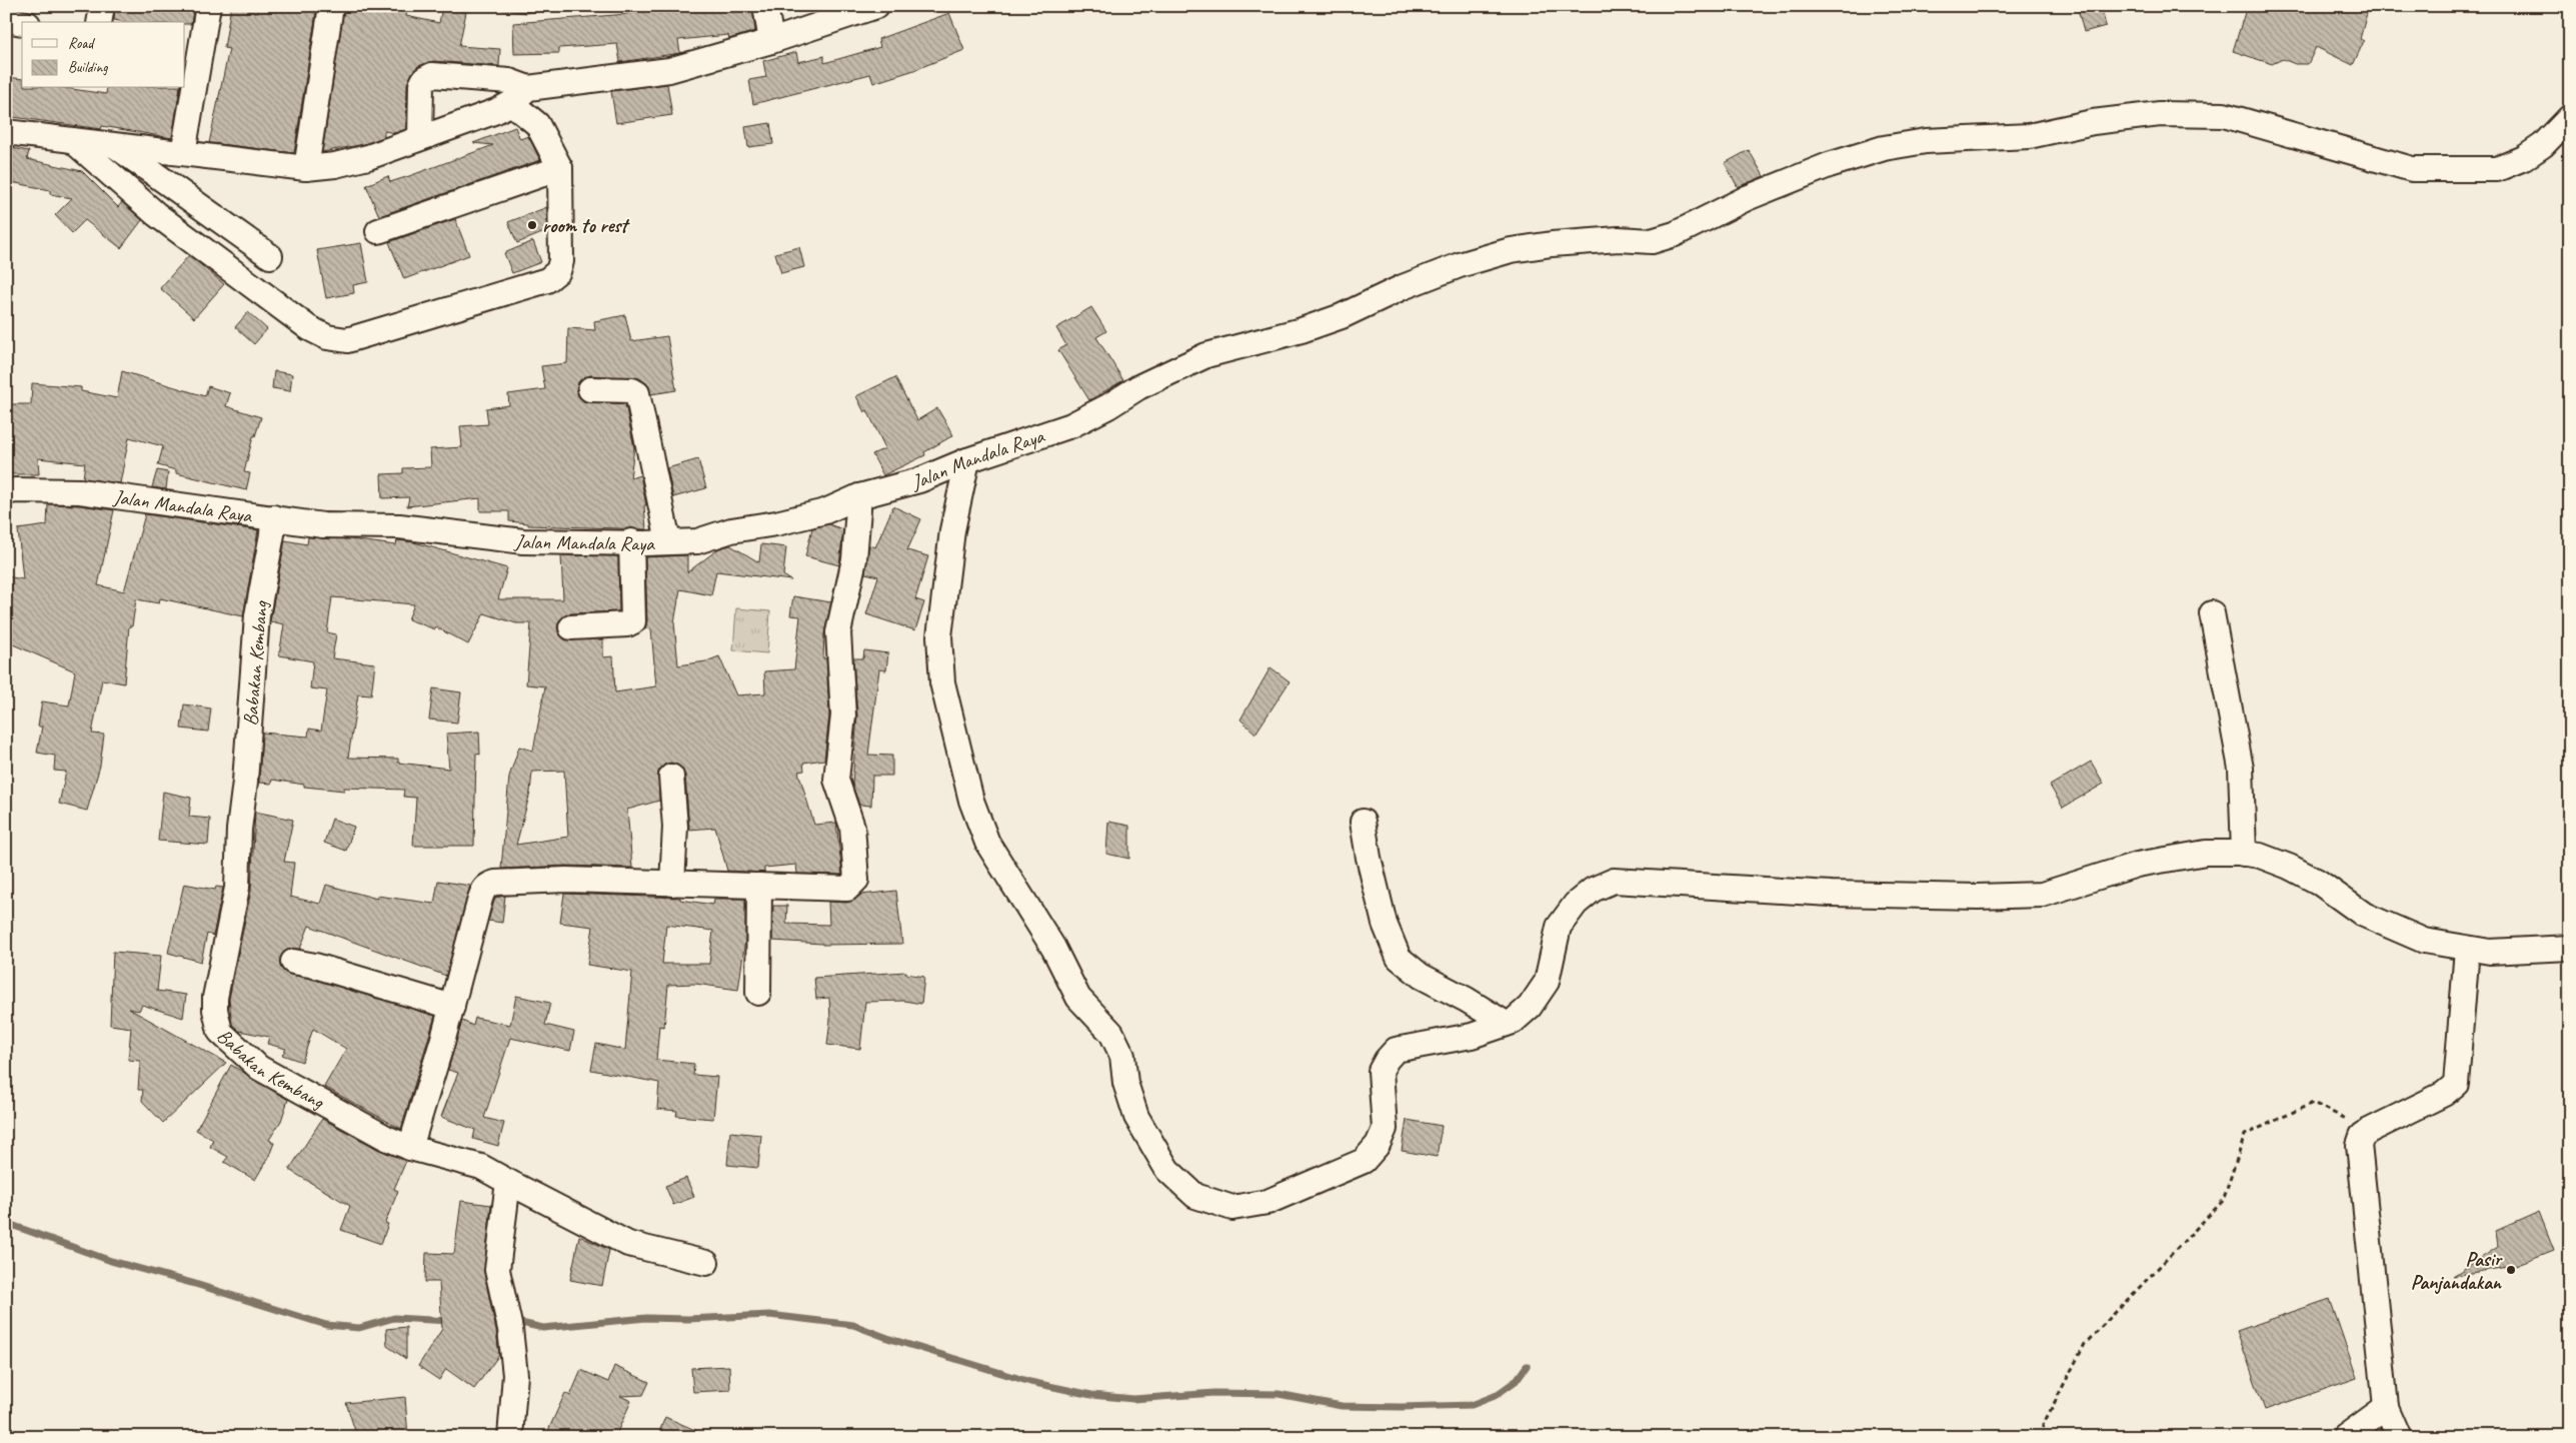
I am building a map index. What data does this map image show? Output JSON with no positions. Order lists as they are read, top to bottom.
{
  "streets": {
    "street": ["Jalan Mandala Raya", "Babakan Kembang"]
  },
  "crossings": [
    ["Jalan Mandala Raya", "Babakan Kembang"]
  ],
  "places": ["room to rest", "Pasir Panjandakan"],
  "legend": ["Road", "Building"]
}
